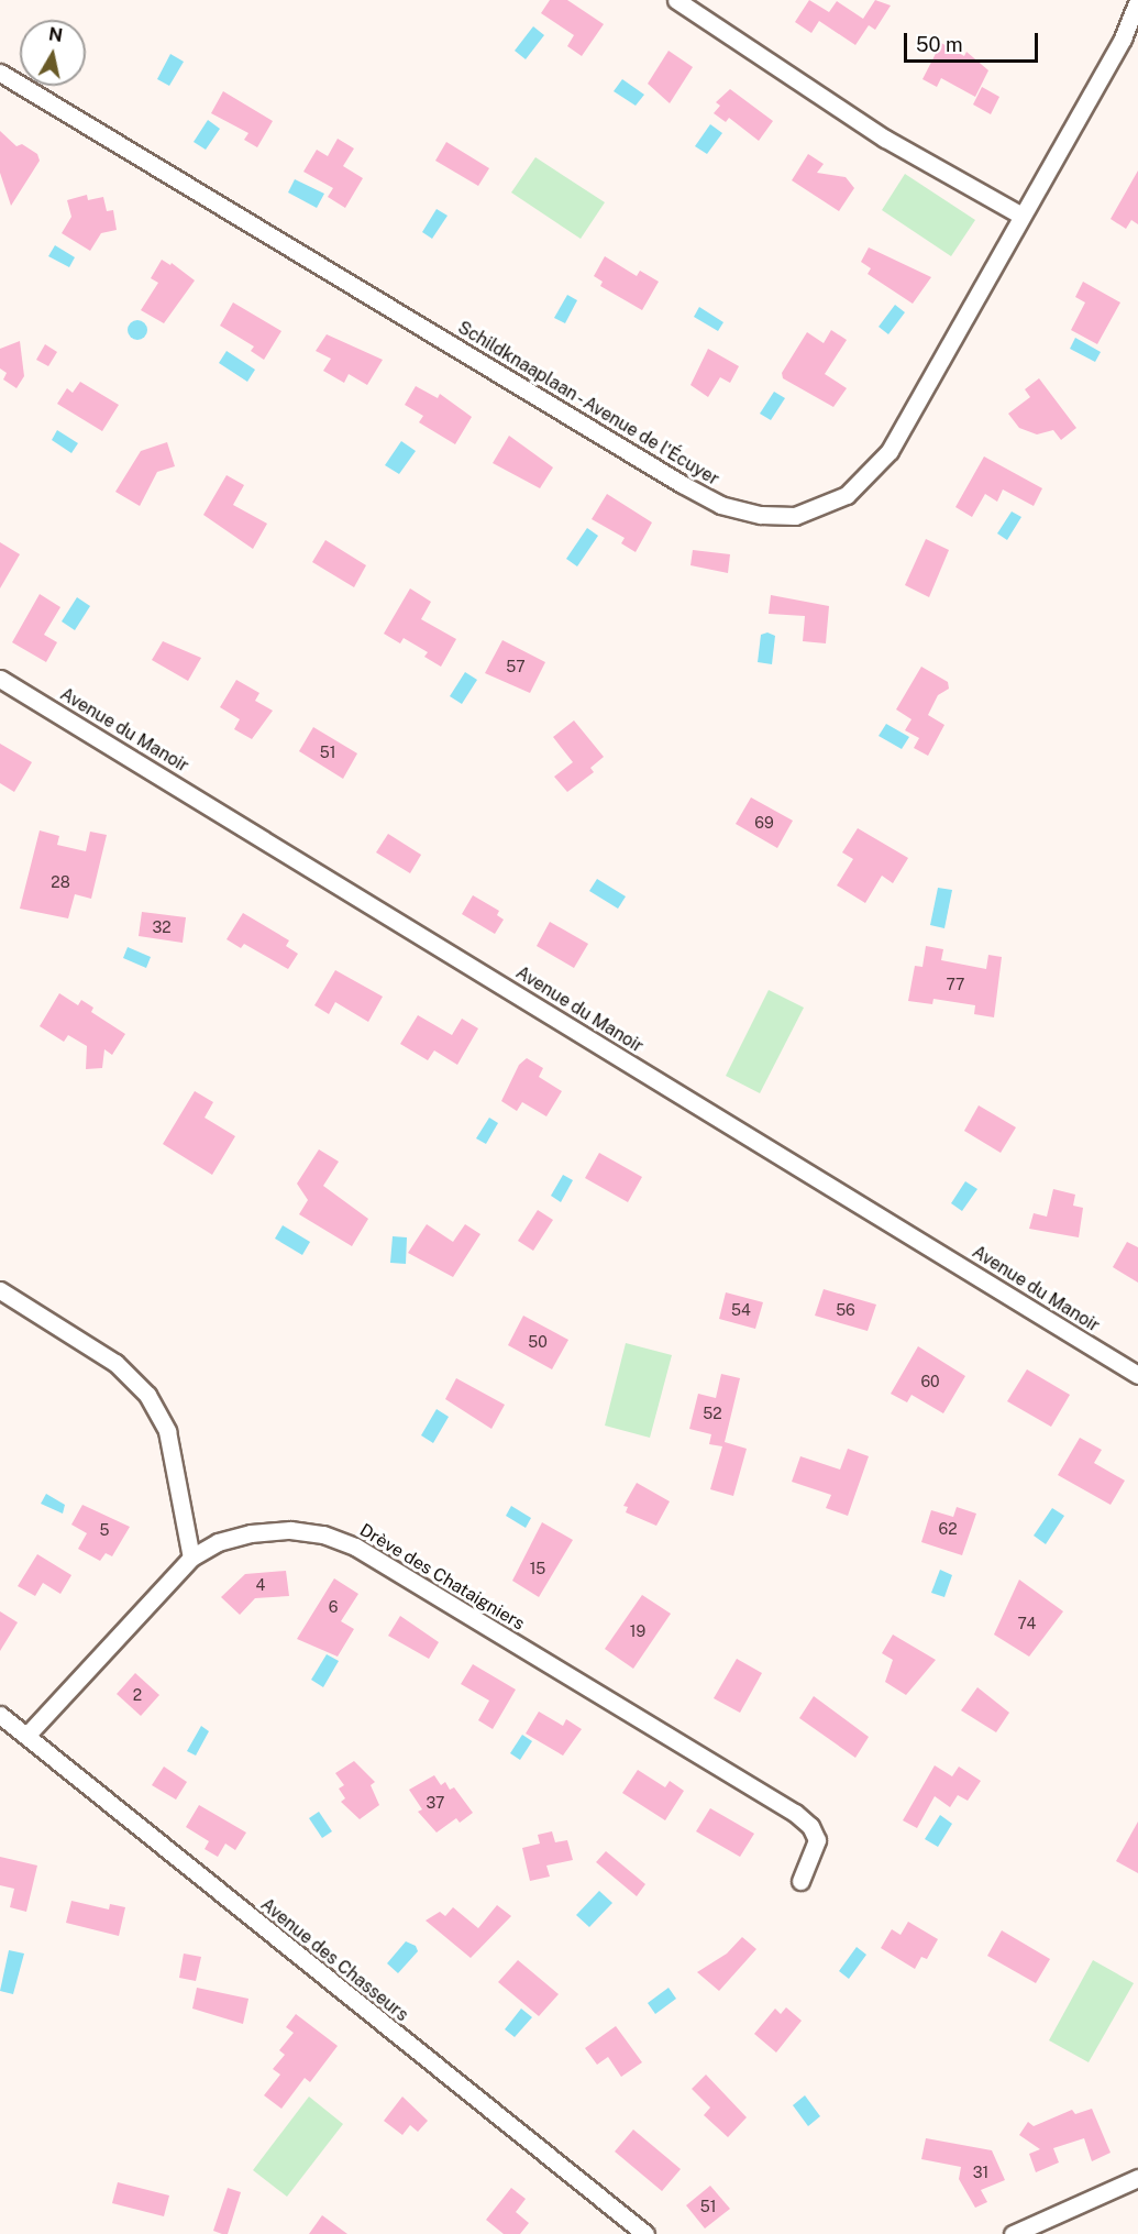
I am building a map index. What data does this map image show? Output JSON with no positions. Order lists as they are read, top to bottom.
{
  "streets": {
    "street": [
      "Schildknaaplaan - Avenue de l'Écuyer",
      "Avenue du Manoir",
      "Drève des Chataigniers",
      "Avenue des Chasseurs"
    ]
  },
  "crossings": [
    ["Drève des Chataigniers", "Avenue des Chasseurs"]
  ],
  "house_numbers": [
    "57",
    "51",
    "69",
    "28",
    "32",
    "77",
    "54",
    "56",
    "50",
    "60",
    "52",
    "62",
    "5",
    "15",
    "4",
    "6",
    "74",
    "19",
    "2",
    "37",
    "31",
    "51"
  ],
  "scale_bar": "50 m",
  "north": "top"
}
